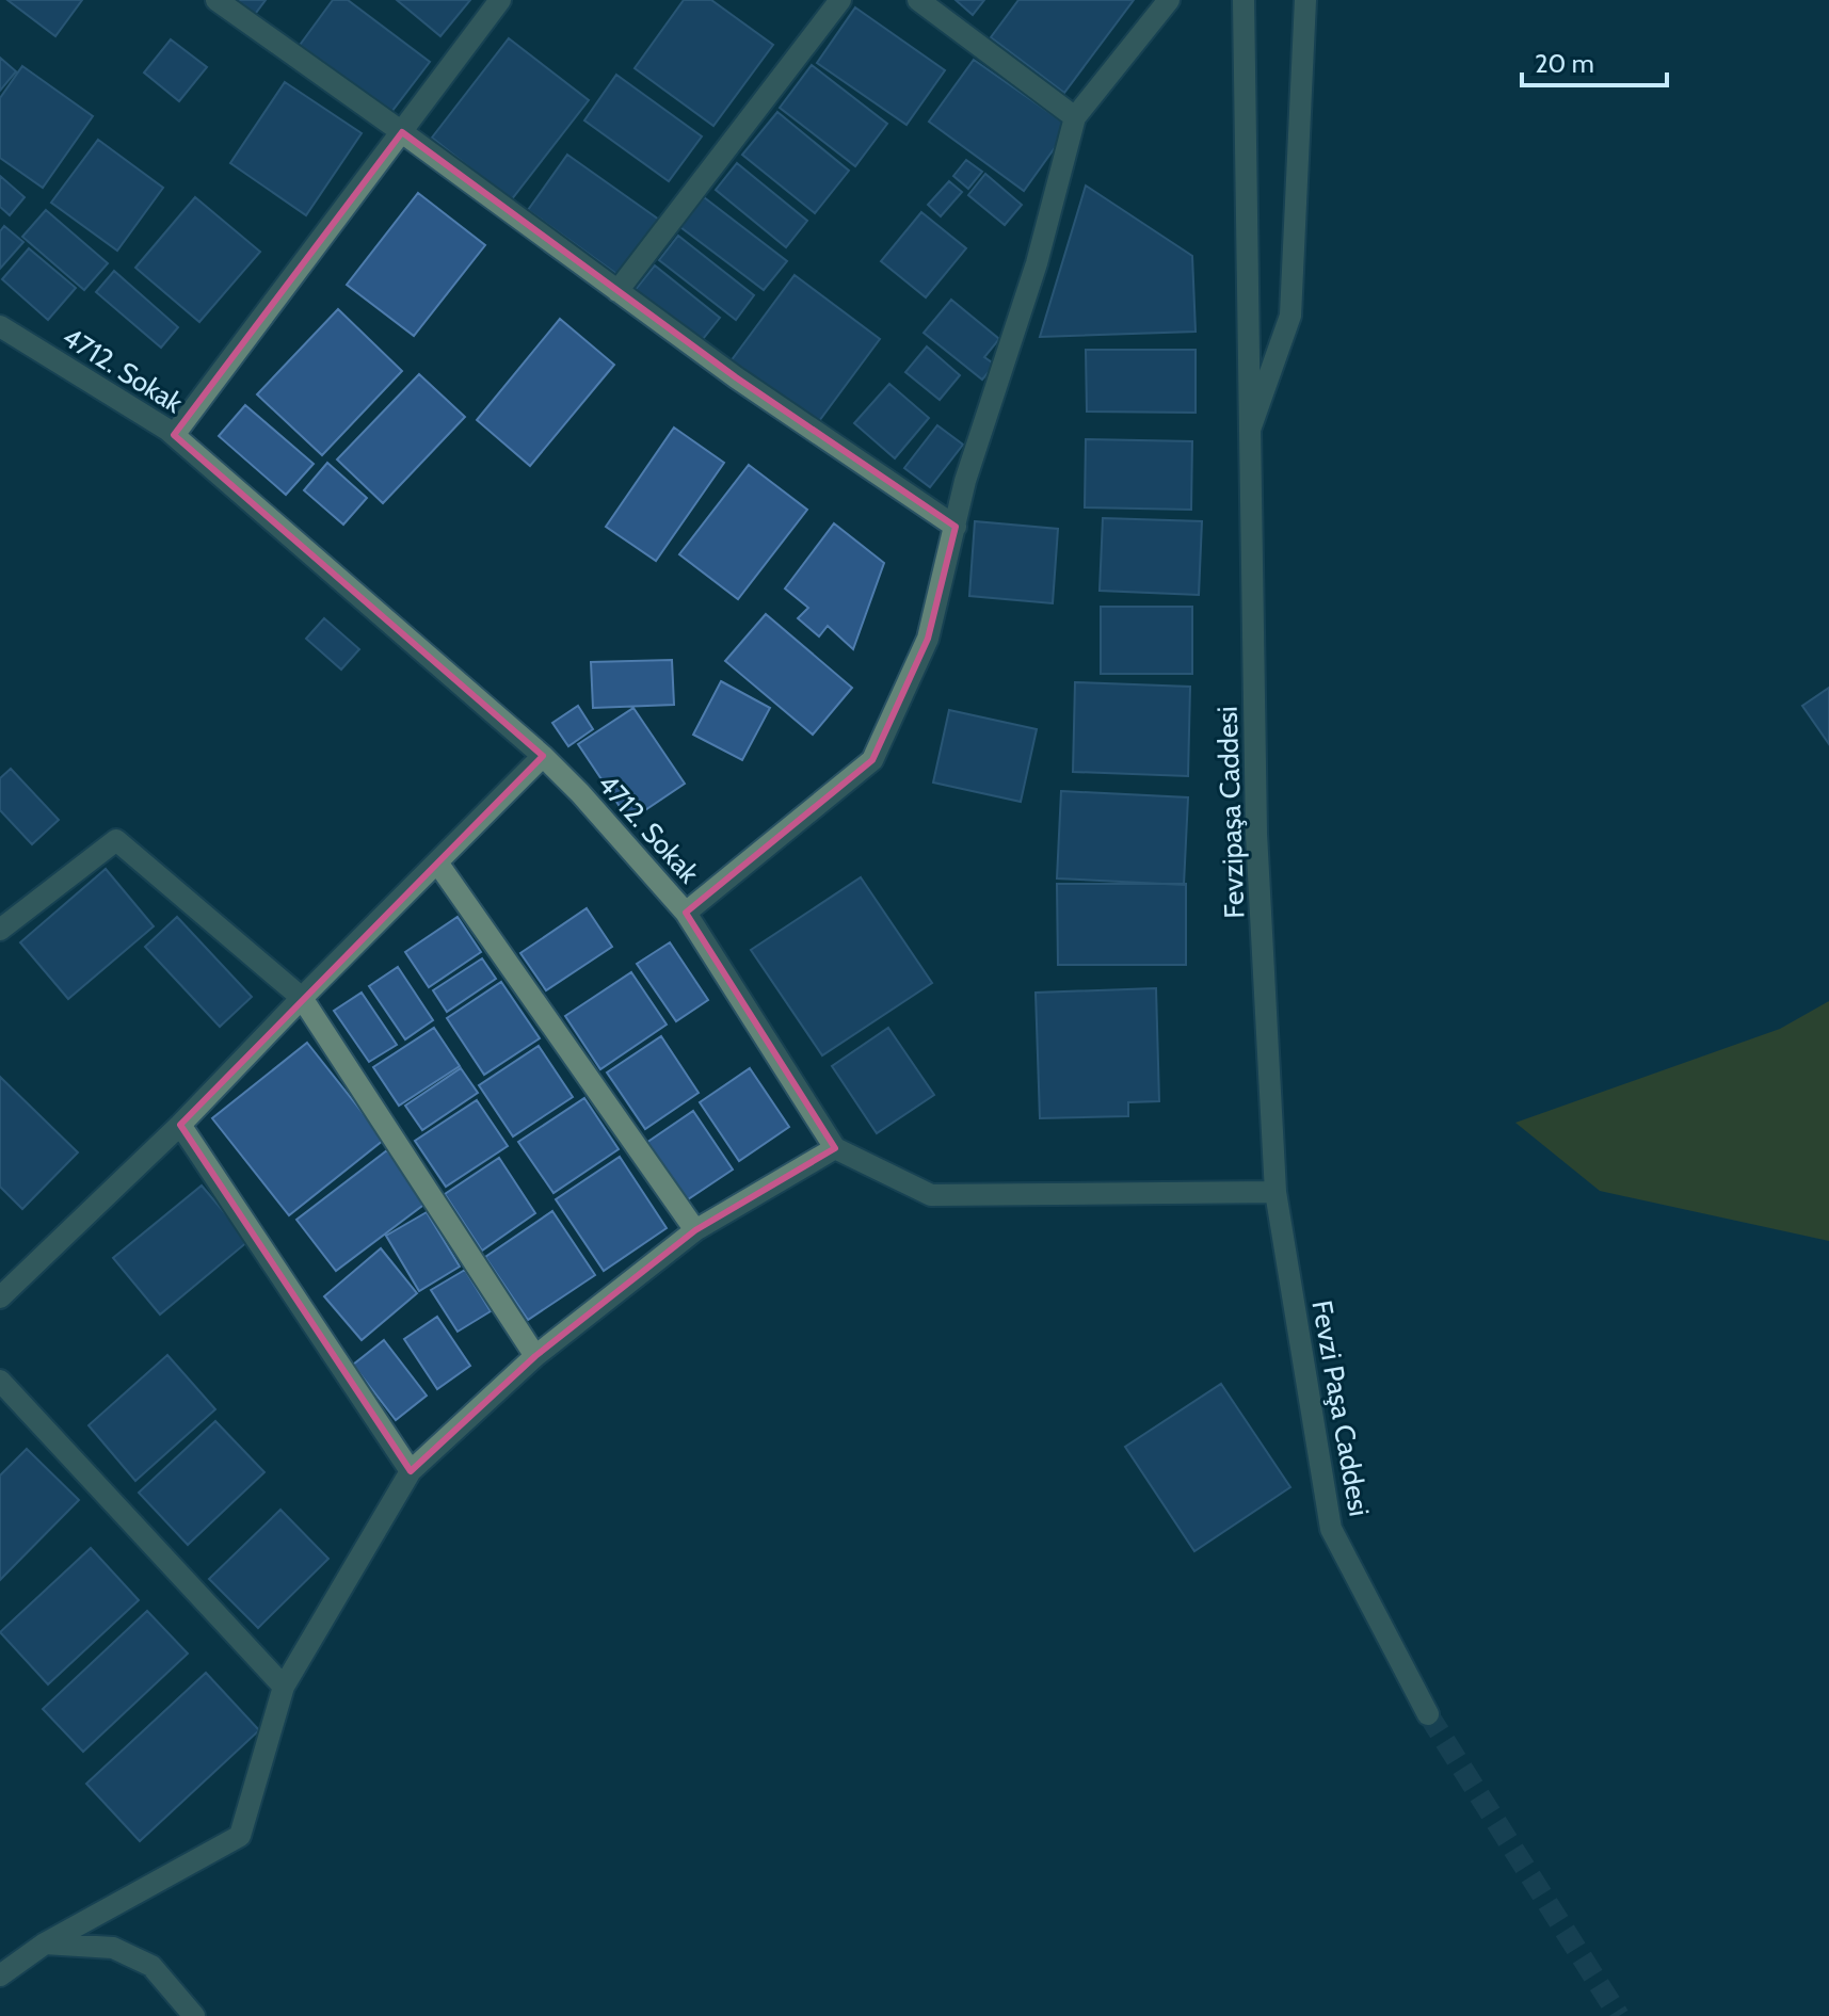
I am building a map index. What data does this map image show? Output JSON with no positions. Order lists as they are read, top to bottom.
{
  "streets": {
    "street": ["4712. Sokak", "Fevzipaşa Caddesi", "Fevzi Paşa Caddesi"]
  },
  "crossings": [
    ["Fevzipaşa Caddesi", "Fevzi Paşa Caddesi"]
  ],
  "scale_bar": "20 m"
}
